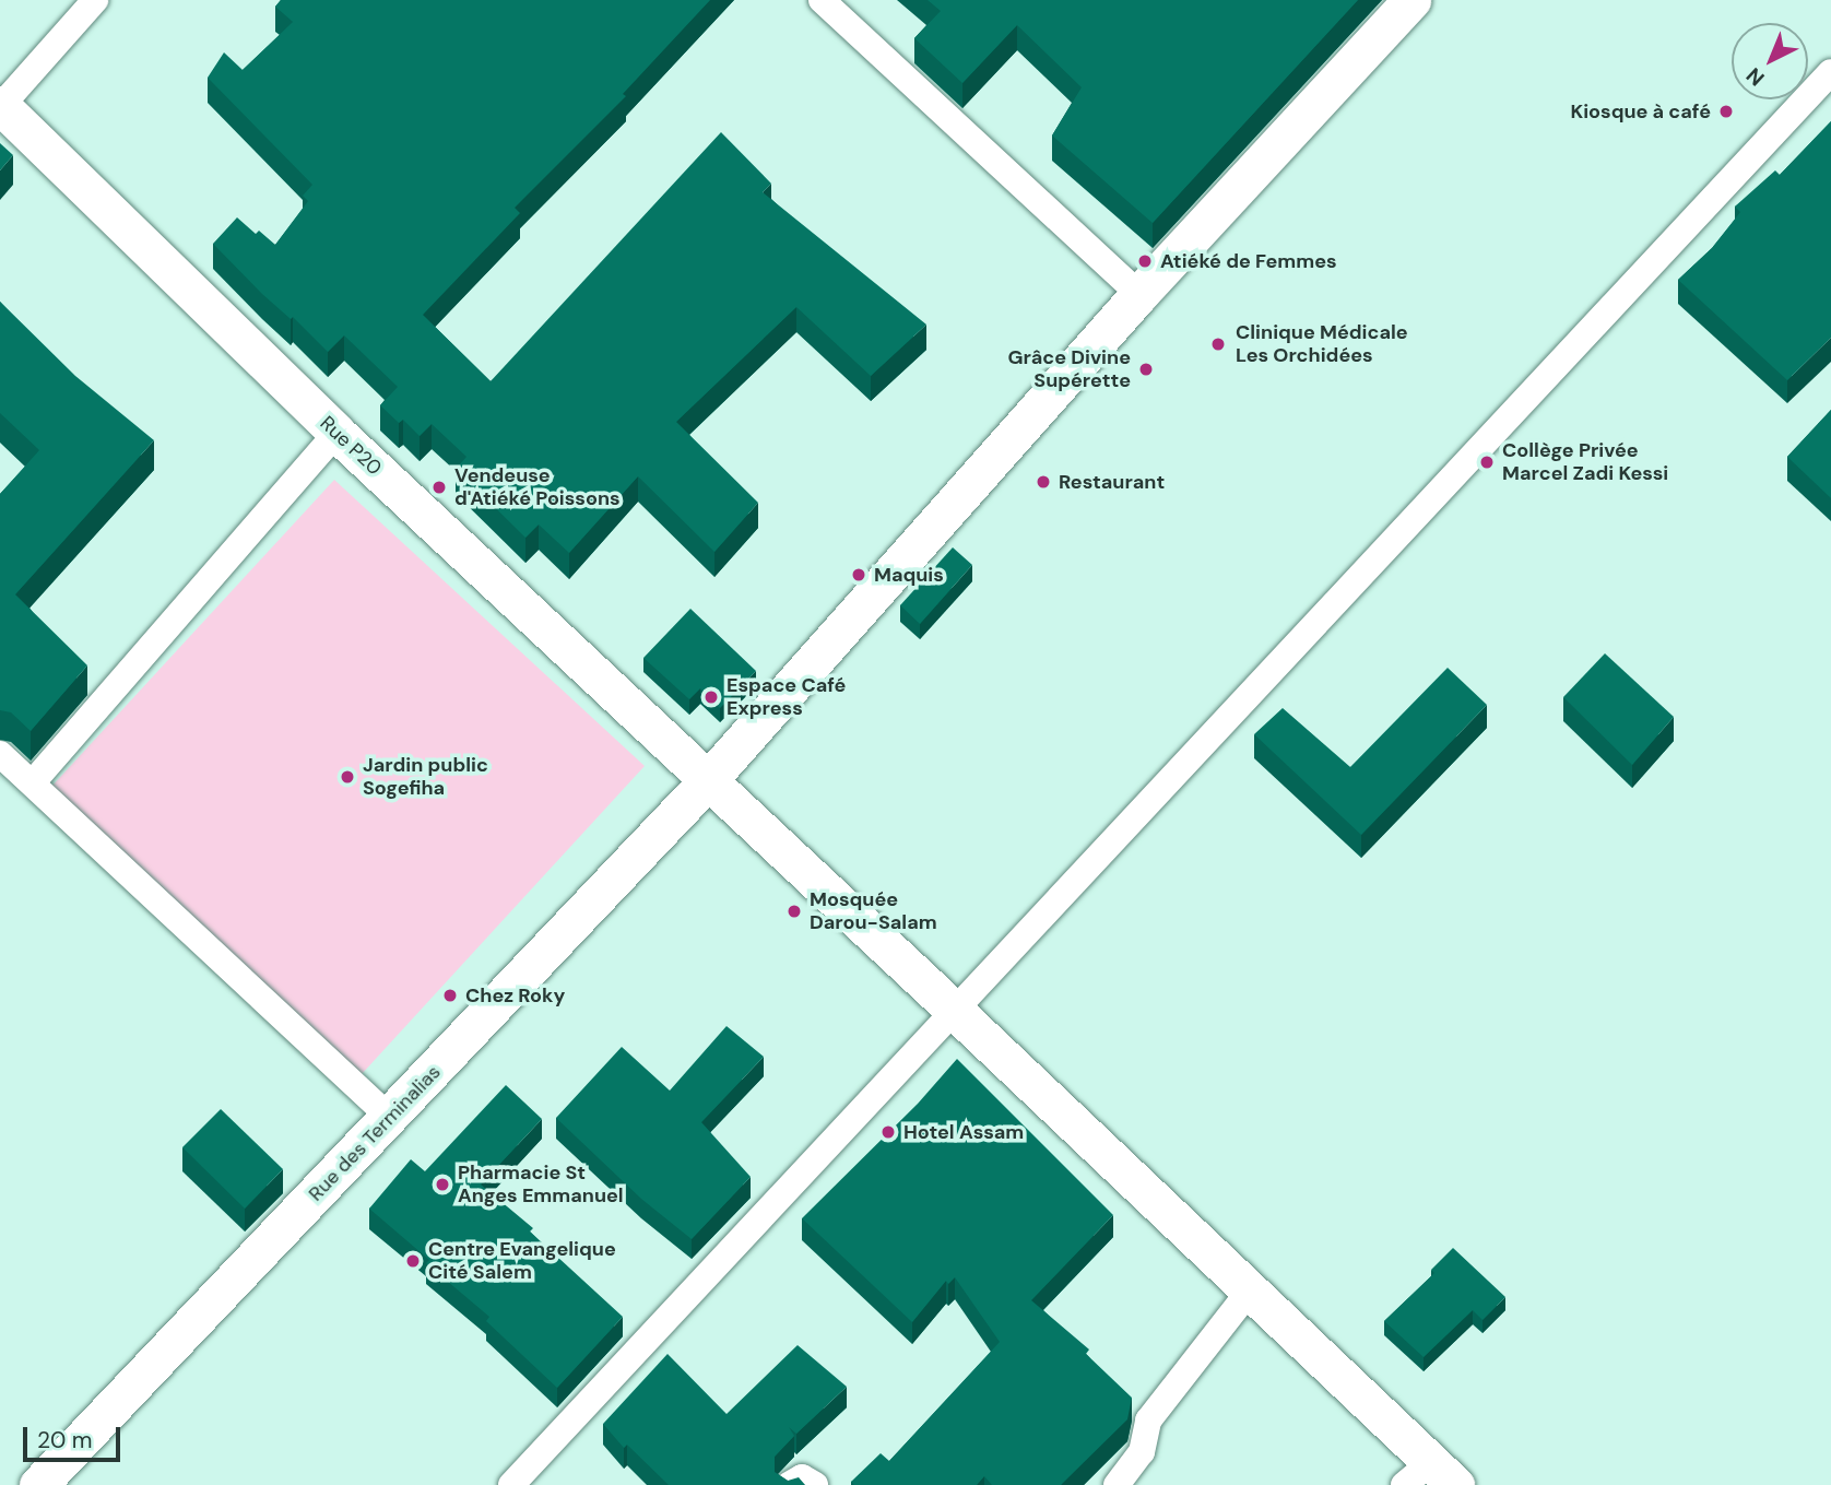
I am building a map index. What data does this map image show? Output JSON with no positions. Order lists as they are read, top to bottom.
{
  "streets": {
    "street": ["Rue P20", "Rue des Terminalias"]
  },
  "crossings": [
    ["Rue P20", "Rue des Terminalias"]
  ],
  "places": [
    "Kiosque à café",
    "Atiéké de Femmes",
    "Clinique Médicale Les Orchidées",
    "Grâce Divine Supérette",
    "Collège Privée Marcel Zadi Kessi",
    "Restaurant",
    "Vendeuse d'Atiéké Poissons",
    "Maquis",
    "Espace Café Express",
    "Jardin public Sogefiha",
    "Mosquée Darou-Salam",
    "Chez Roky",
    "Hotel Assam",
    "Pharmacie St Anges Emmanuel",
    "Centre Evangelique Cité Salem"
  ],
  "scale_bar": "20 m",
  "north": "bottom left"
}
